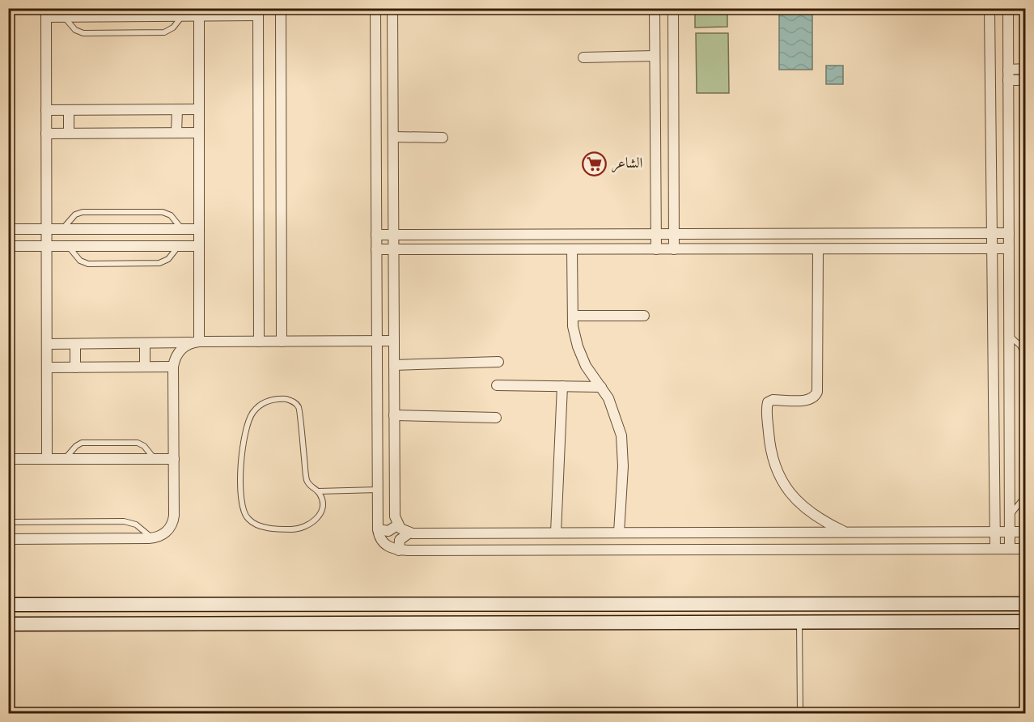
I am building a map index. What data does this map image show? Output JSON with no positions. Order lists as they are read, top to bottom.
{
  "places": {
    "supermarket": ["الشاعر"]
  }
}
